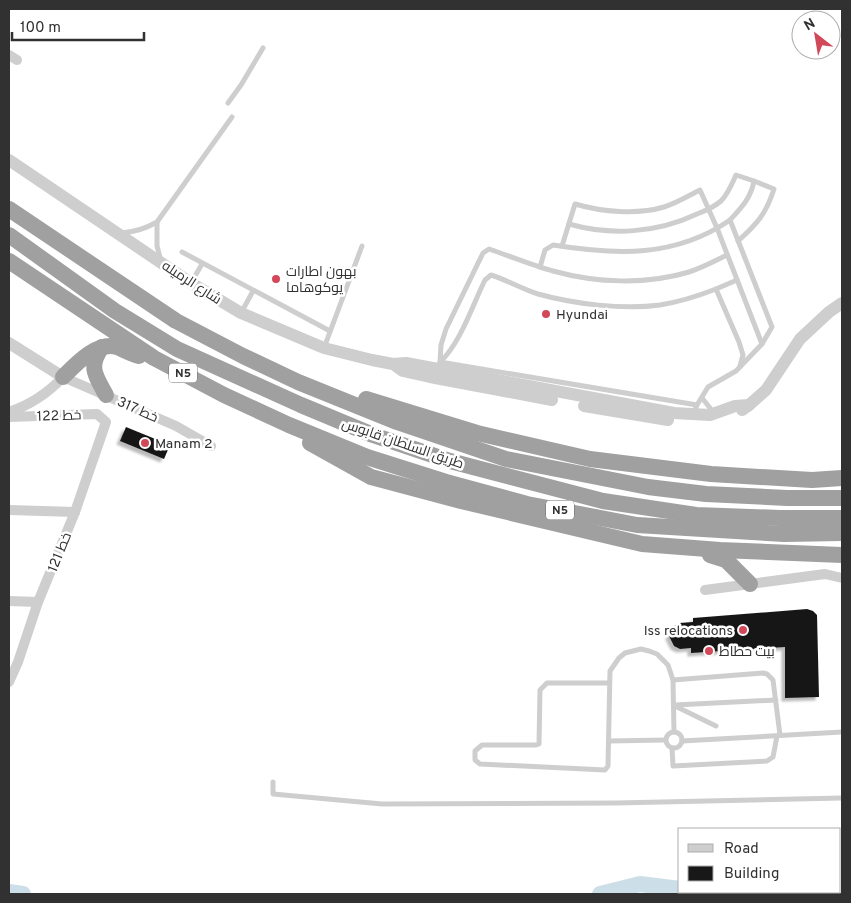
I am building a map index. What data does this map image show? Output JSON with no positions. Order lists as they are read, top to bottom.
{
  "streets": {
    "highway": ["N5", "طريق السلطان قابوس"],
    "street": [
      "شارع الرميله",
      "خط 317",
      "خط 122",
      "خط 121"
    ]
  },
  "crossings": [
    ["خط 122", "خط 121"]
  ],
  "places": [
    "بهون اطارات يوكوهاما",
    "Hyundai",
    "Manam 2",
    "Iss relocations",
    "بيت حطاط"
  ],
  "legend": ["Road", "Building"],
  "scale_bar": "100 m",
  "north": "top left"
}
